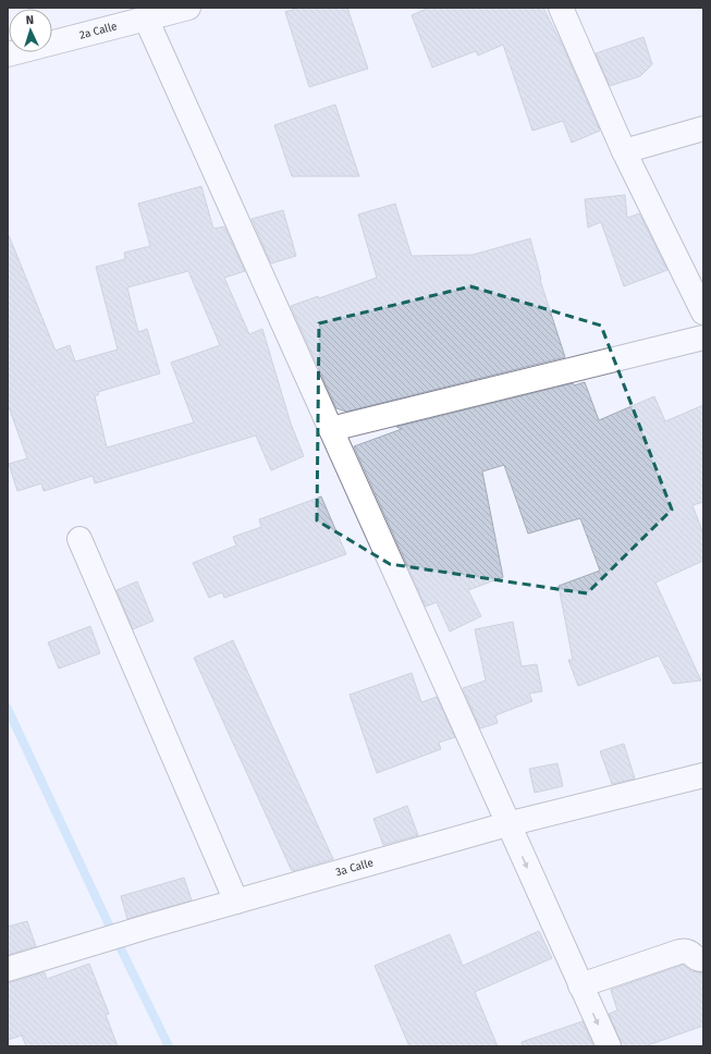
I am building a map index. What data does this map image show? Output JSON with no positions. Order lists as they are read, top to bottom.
{
  "streets": {
    "street": ["2a Calle", "3a Calle"]
  },
  "north": "top"
}
